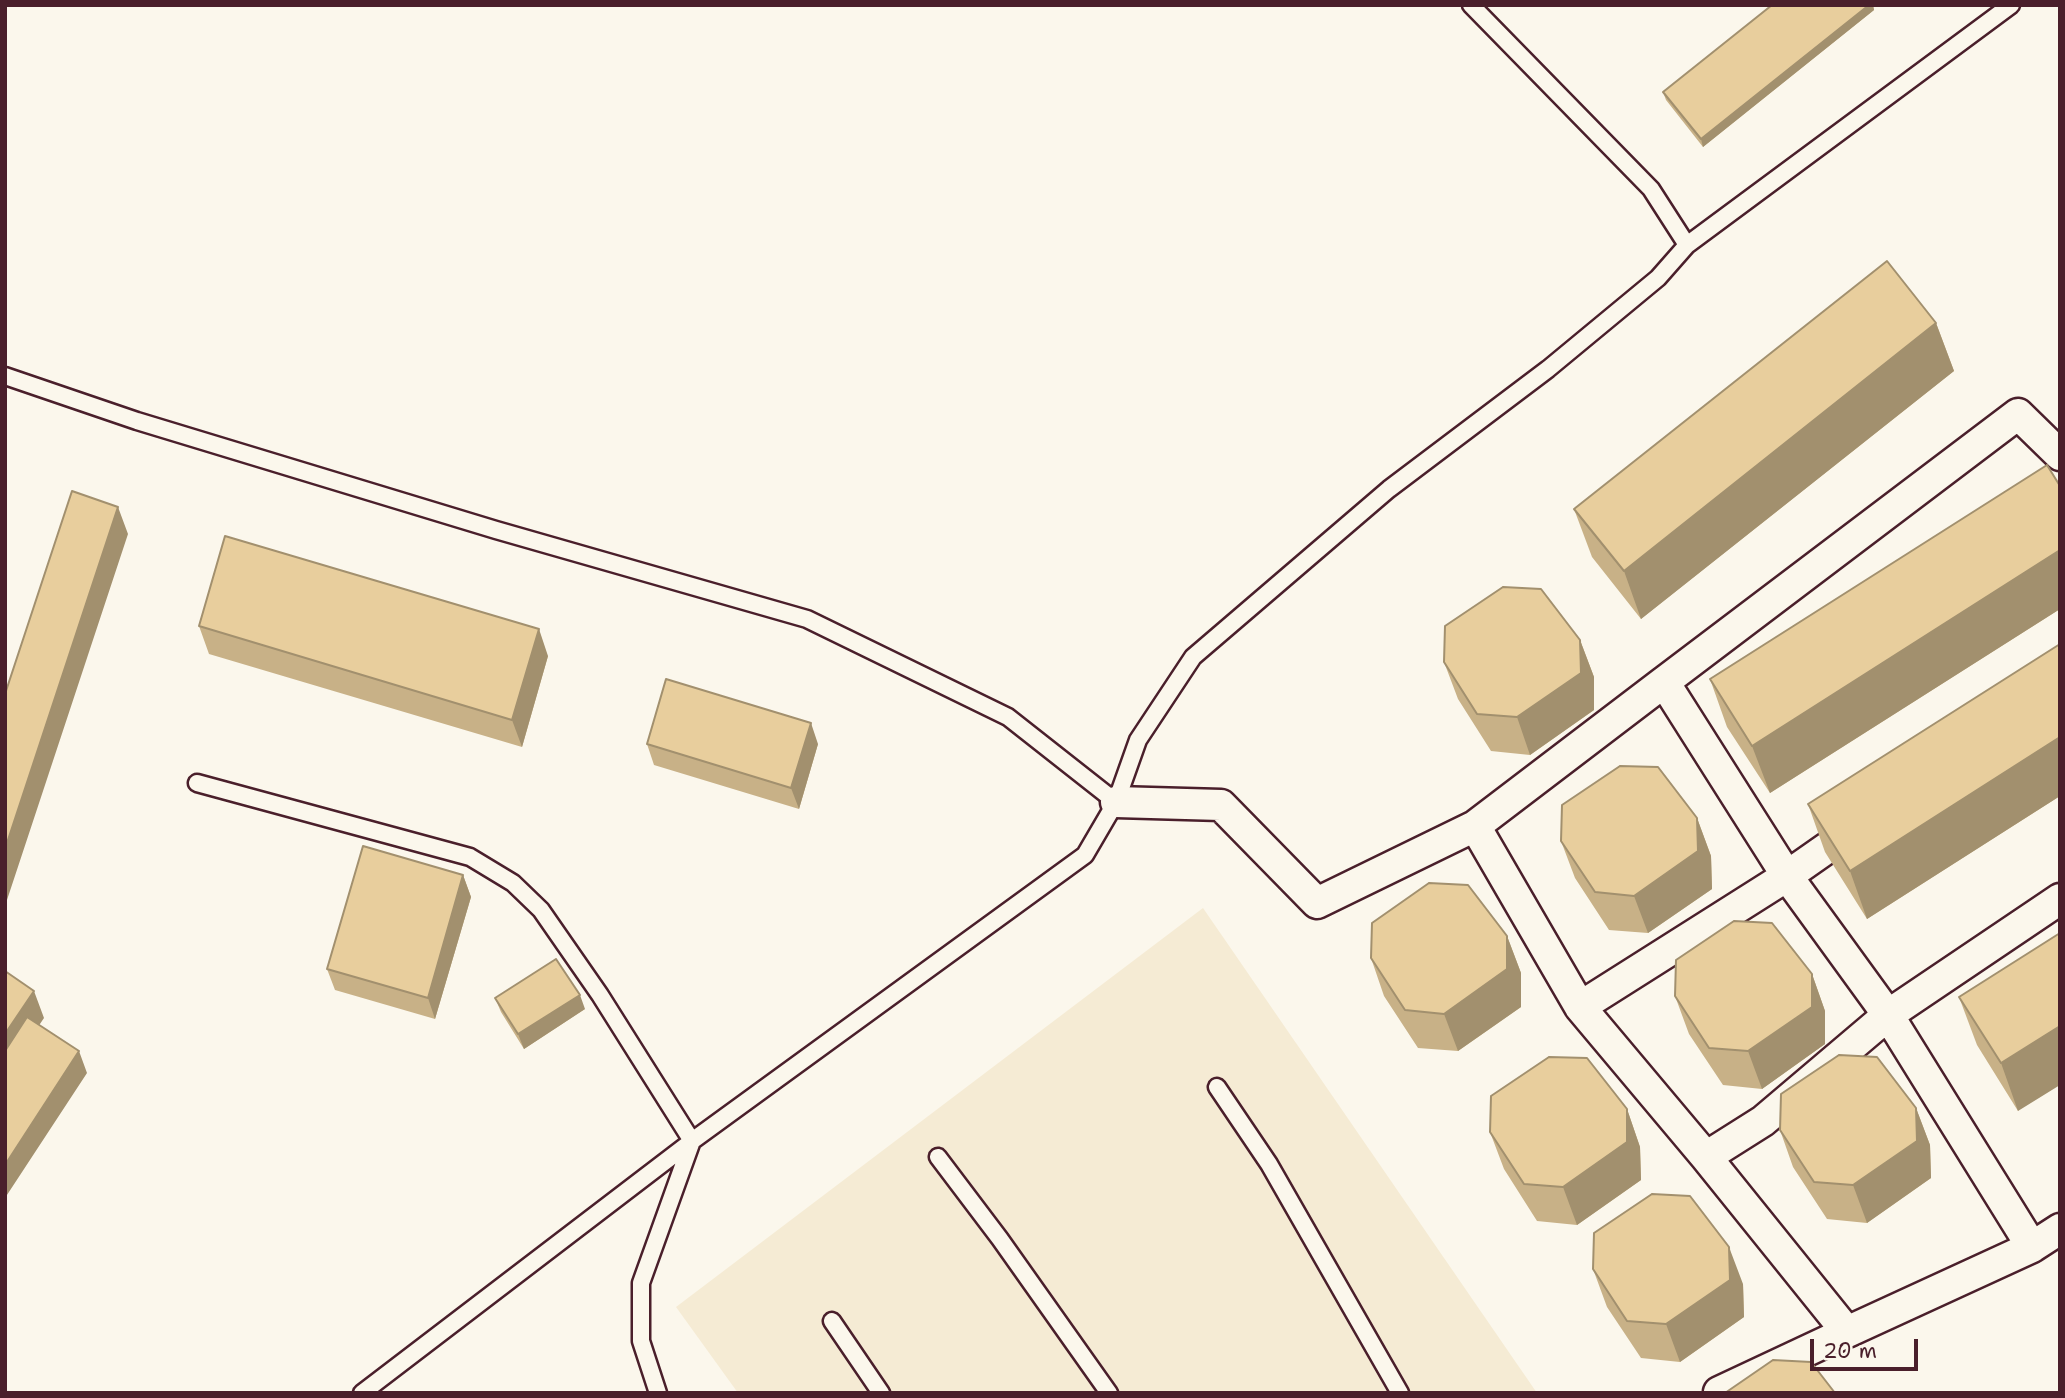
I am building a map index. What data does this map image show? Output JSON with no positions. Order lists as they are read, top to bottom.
{
  "scale_bar": "20 m"
}
